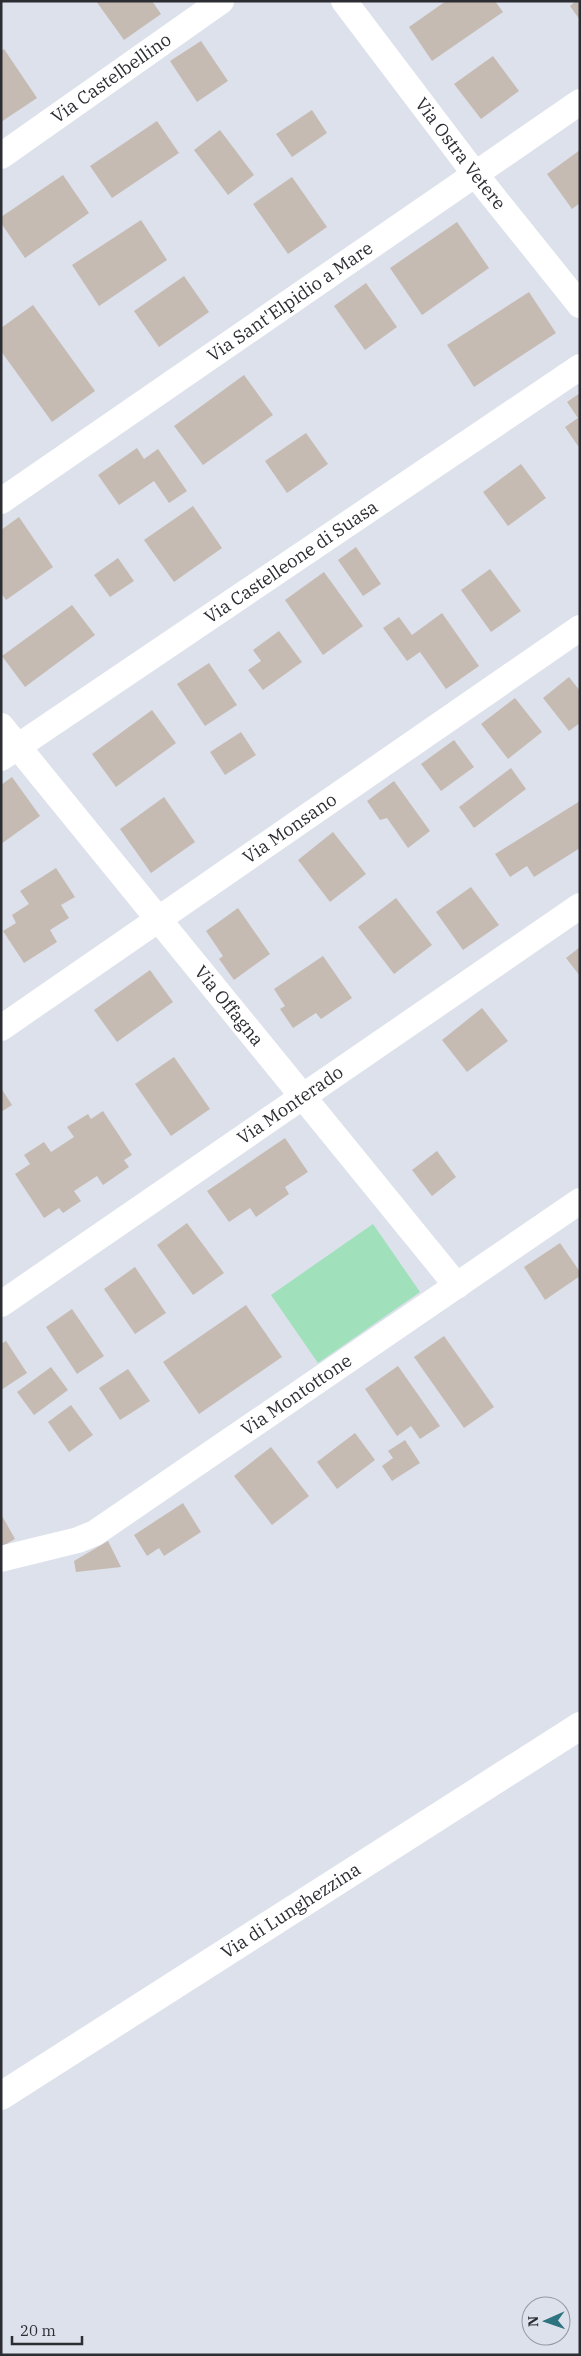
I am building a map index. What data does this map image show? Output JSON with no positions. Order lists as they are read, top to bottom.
{
  "streets": {
    "street": [
      "Via Castelbellino",
      "Via Ostra Vetere",
      "Via Sant'Elpidio a Mare",
      "Via Castelleone di Suasa",
      "Via Monsano",
      "Via Offagna",
      "Via Monterado",
      "Via Montottone",
      "Via di Lunghezzina"
    ]
  },
  "crossings": [
    ["Via Ostra Vetere", "Via Sant'Elpidio a Mare"],
    ["Via Castelleone di Suasa", "Via Offagna"],
    ["Via Monsano", "Via Offagna"],
    ["Via Offagna", "Via Monterado"],
    ["Via Offagna", "Via Montottone"]
  ],
  "scale_bar": "20 m",
  "north": "left"
}
